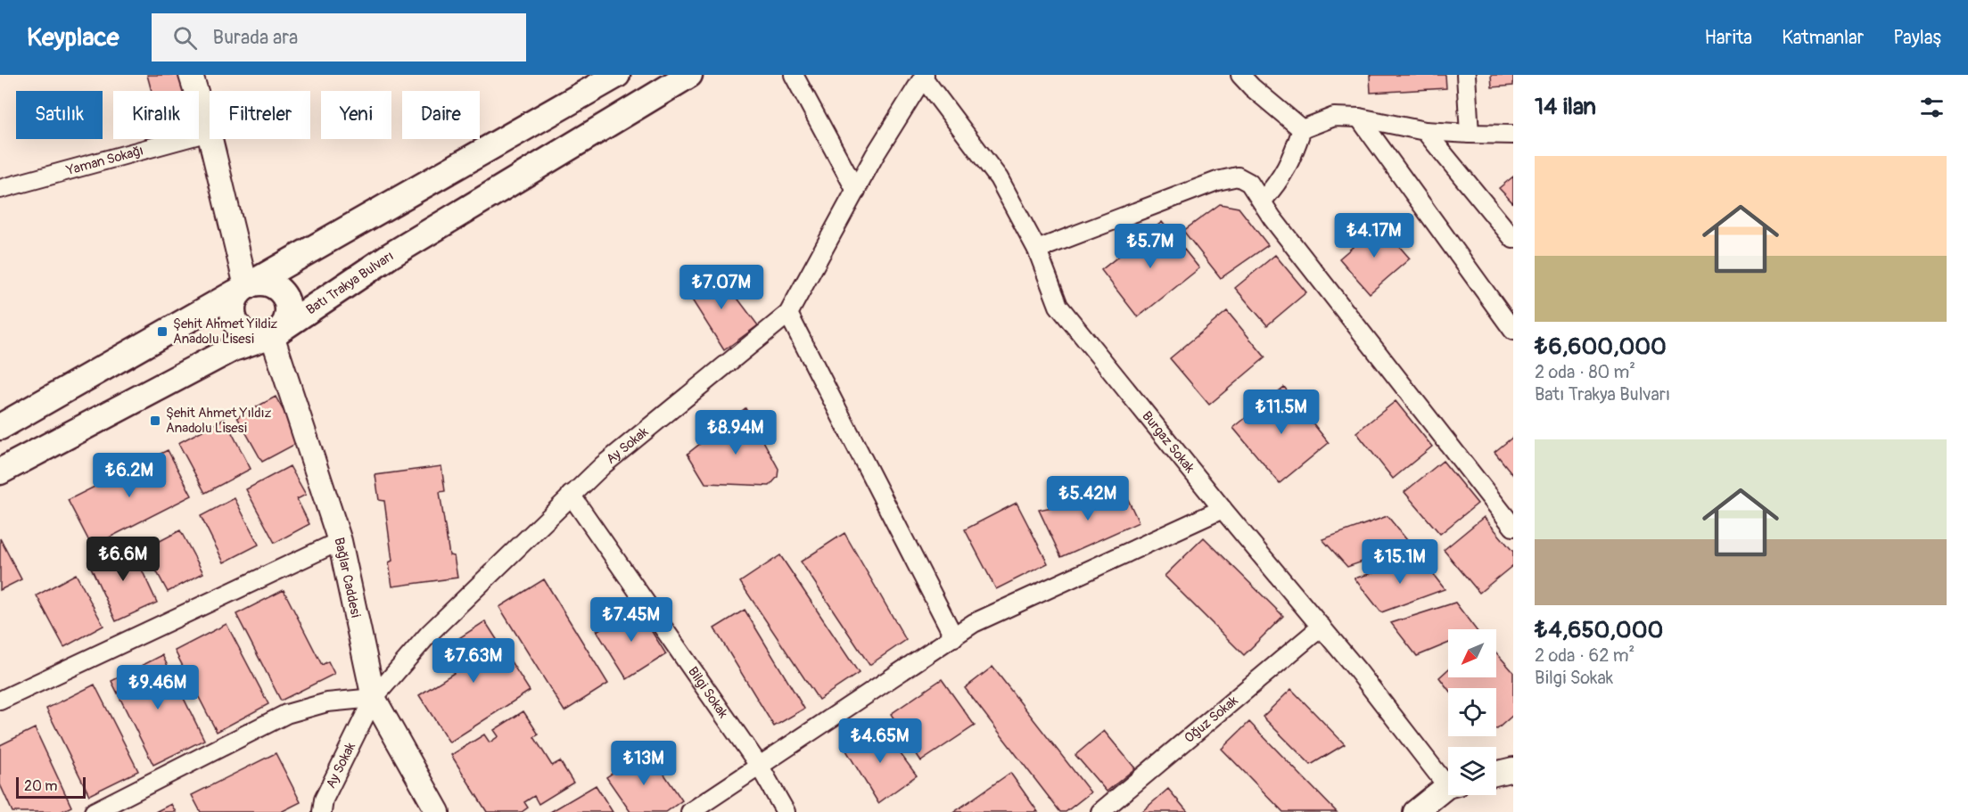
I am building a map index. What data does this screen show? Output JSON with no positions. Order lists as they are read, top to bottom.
{
  "streets": {
    "main road": ["Batı Trakya Bulvarı"],
    "street": [
      "Yaman Sokağı",
      "Burgaz Sokak",
      "Ay Sokak",
      "Bağlar Caddesi",
      "Bilgi Sokak",
      "Oğuz Sokak"
    ]
  },
  "crossings": [
    ["Batı Trakya Bulvarı", "Bağlar Caddesi"],
    ["Burgaz Sokak", "Ay Sokak"],
    ["Burgaz Sokak", "Oğuz Sokak"],
    ["Ay Sokak", "Bağlar Caddesi"],
    ["Ay Sokak", "Bilgi Sokak"]
  ],
  "places": {
    "transit": ["Şehit Ahmet Yildiz Anadolu Lisesi", "Şehit Ahmet Yıldız Anadolu Lisesi"]
  },
  "scale_bar": "20 m",
  "north": "bottom left",
  "page": {
    "header": "Keyplace",
    "search": "Burada ara",
    "nav": ["Harita", "Katmanlar", "Paylaş"],
    "heading": "14 ilan",
    "chip": [
      "Satılık",
      "Kiralık",
      "Filtreler",
      "Yeni",
      "Daire"
    ],
    "list": [
      {
        "name": "₺6,600,000",
        "note": "2 oda · 80 m² · Batı Trakya Bulvarı"
      },
      {
        "name": "₺4,650,000",
        "note": "2 oda · 62 m² · Bilgi Sokak"
      }
    ],
    "price": [
      "₺4.17M",
      "₺5.7M",
      "₺7.07M",
      "₺11.5M",
      "₺8.94M",
      "₺6.2M",
      "₺5.42M",
      "₺6.6M",
      "₺15.1M",
      "₺7.45M",
      "₺7.63M",
      "₺9.46M",
      "₺4.65M",
      "₺13M"
    ],
    "scale": "20 m"
  }
}
